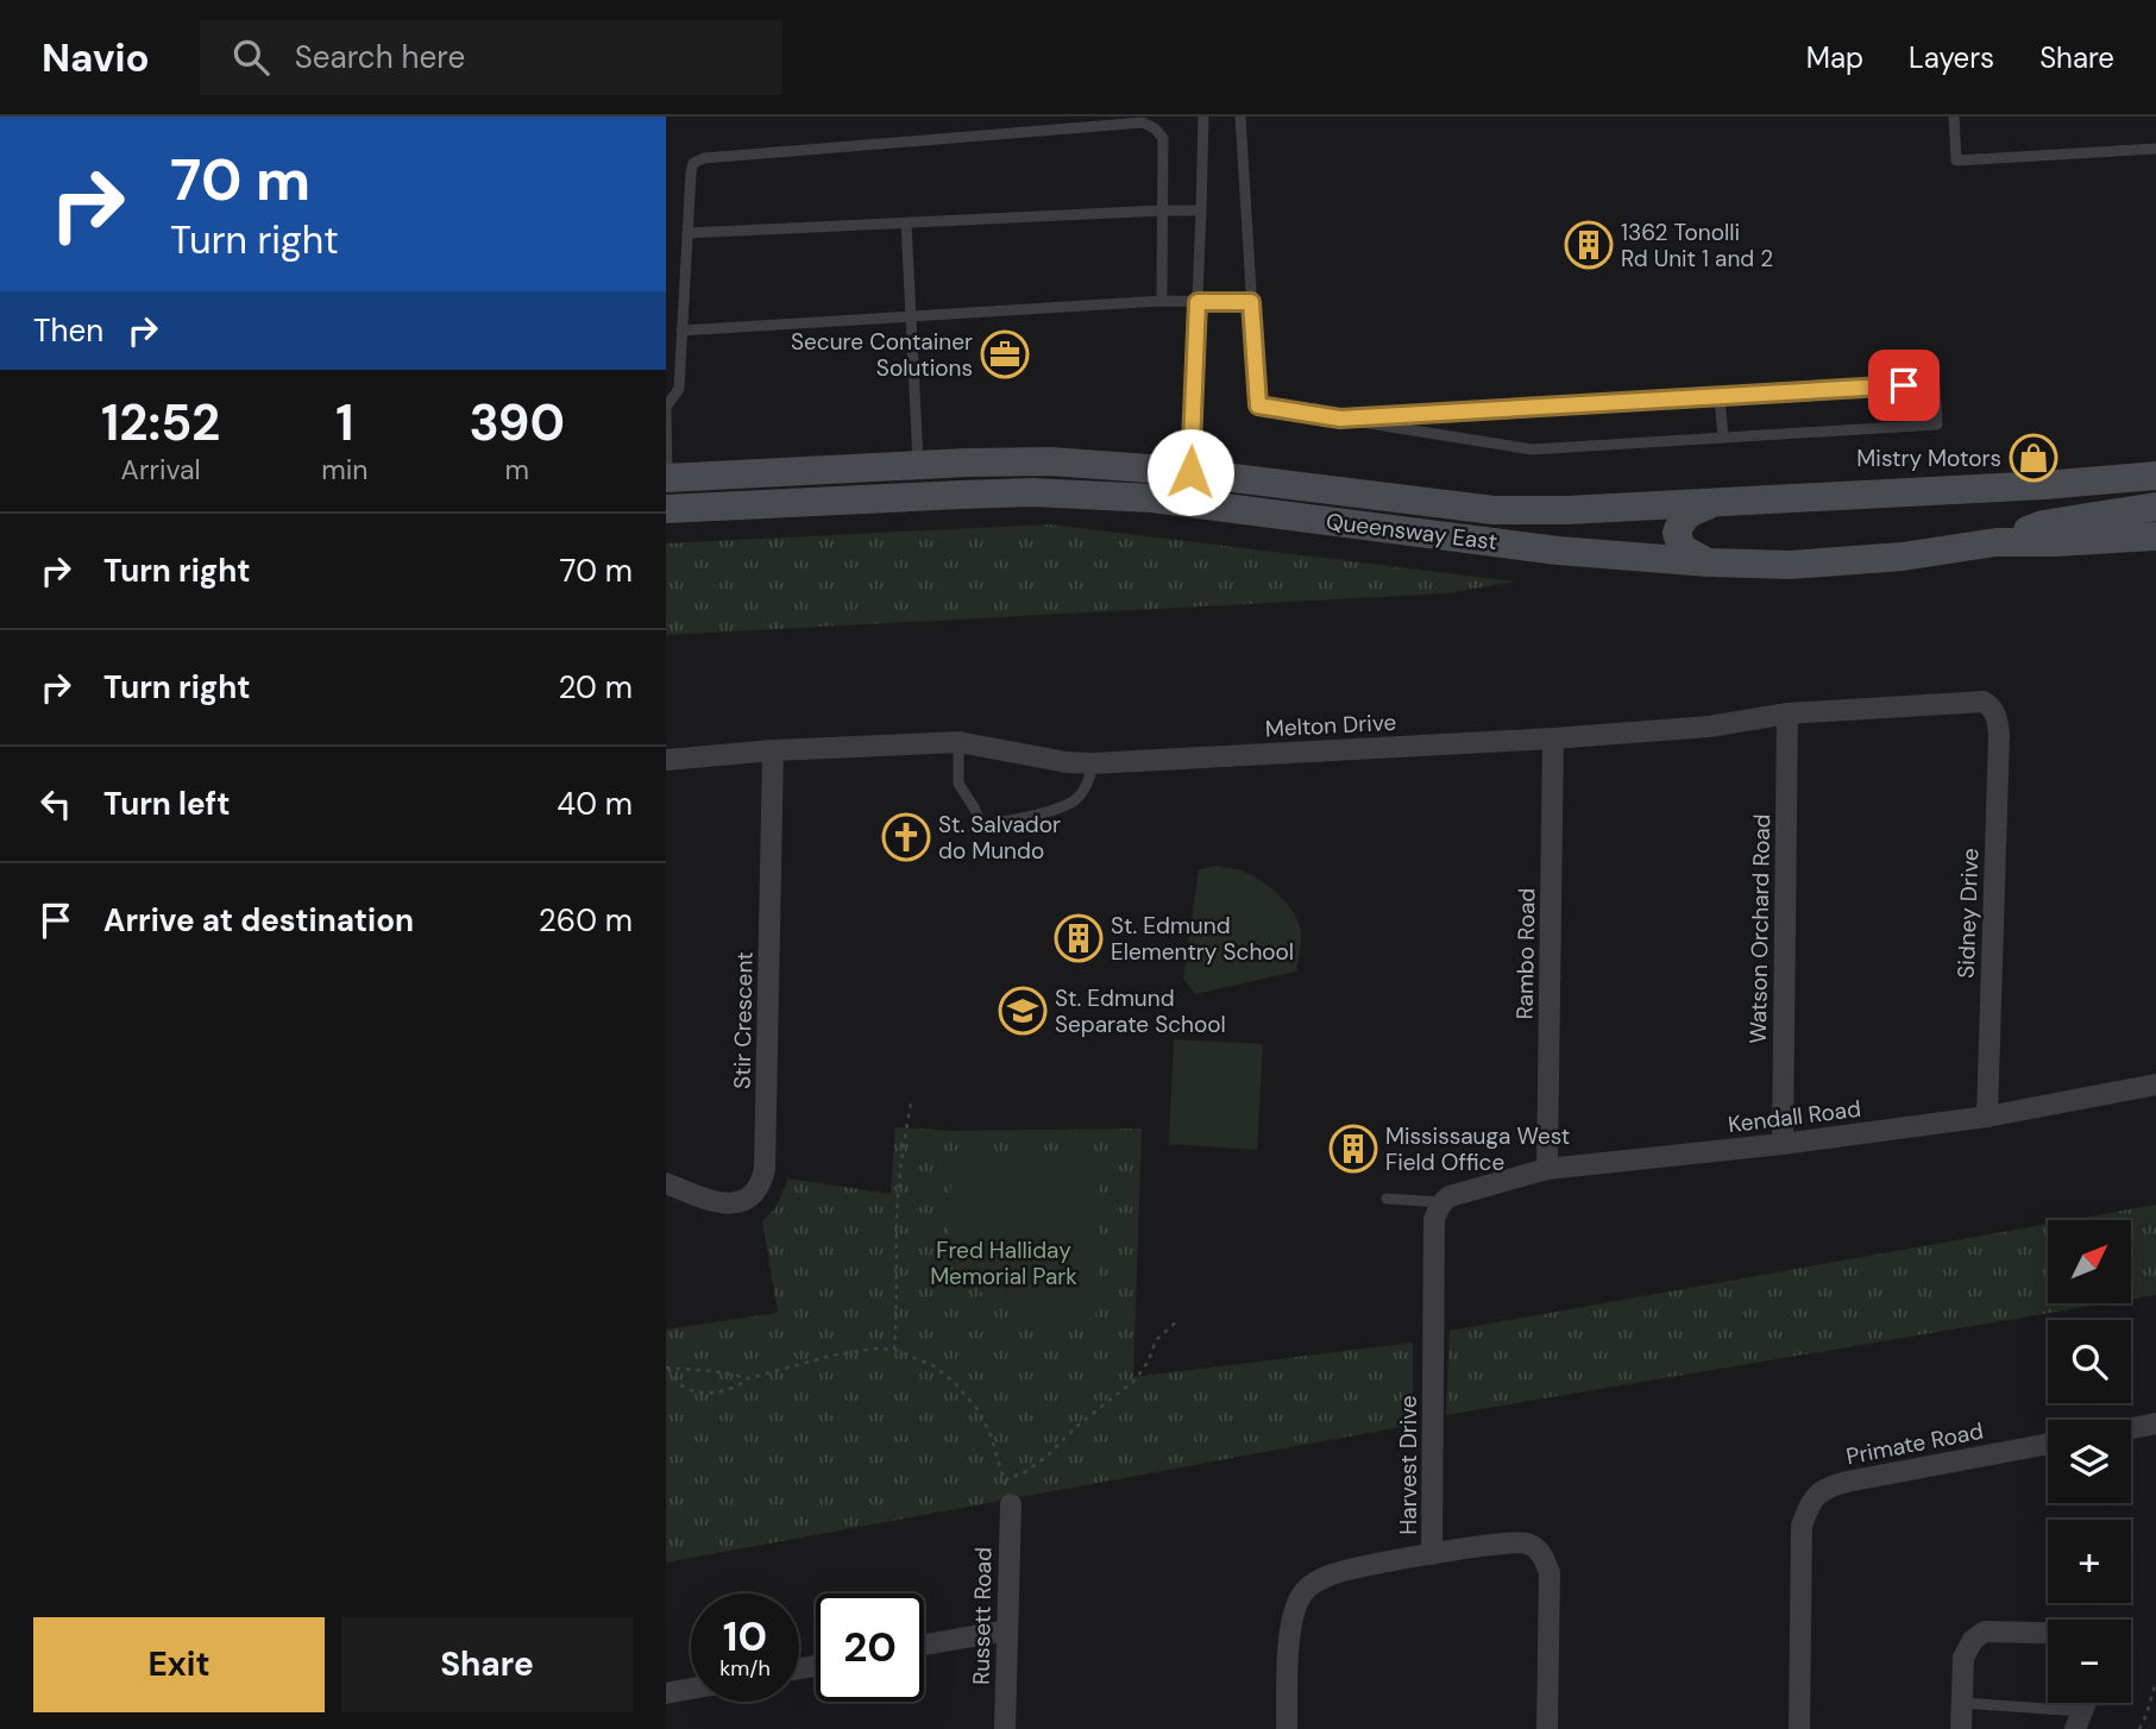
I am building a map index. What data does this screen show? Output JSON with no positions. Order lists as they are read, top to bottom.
{
  "streets": {
    "main road": ["Queensway East"],
    "street": [
      "Melton Drive",
      "Sidney Drive",
      "Watson Orchard Road",
      "Rambo Road",
      "Stir Crescent",
      "Kendall Road",
      "Primate Road",
      "Harvest Drive",
      "Russett Road"
    ]
  },
  "crossings": [
    ["Melton Drive", "Sidney Drive"],
    ["Melton Drive", "Watson Orchard Road"],
    ["Melton Drive", "Rambo Road"],
    ["Melton Drive", "Stir Crescent"],
    ["Sidney Drive", "Kendall Road"],
    ["Watson Orchard Road", "Kendall Road"],
    ["Rambo Road", "Kendall Road"],
    ["Kendall Road", "Harvest Drive"]
  ],
  "parks": ["Fred Halliday Memorial Park"],
  "places": {
    "building": ["1362 Tonolli Rd Unit 1 and 2", "St. Edmund Elementry School", "Mississauga West Field Office"],
    "office": ["Secure Container Solutions"],
    "shop": ["Mistry Motors"],
    "church": ["St. Salvador do Mundo"],
    "school or university": ["St. Edmund Separate School"]
  },
  "north": "top right",
  "page": {
    "header": "Navio",
    "search": "Search here",
    "nav": ["Map", "Layers", "Share"],
    "turn": ["70 m", "Turn right"],
    "then": "Then",
    "eta": [
      "12:52",
      "Arrival",
      "1",
      "min",
      "390",
      "m"
    ],
    "list": [
      {
        "name": "Turn right",
        "value": "70 m"
      },
      {
        "name": "Turn right",
        "value": "20 m"
      },
      {
        "name": "Turn left",
        "value": "40 m"
      },
      {
        "name": "Arrive at destination",
        "value": "260 m"
      }
    ],
    "map_buttons": ["+", "−"],
    "speed": "10 km/h",
    "limit": "20",
    "buttons": ["Exit", "Share"]
  }
}
